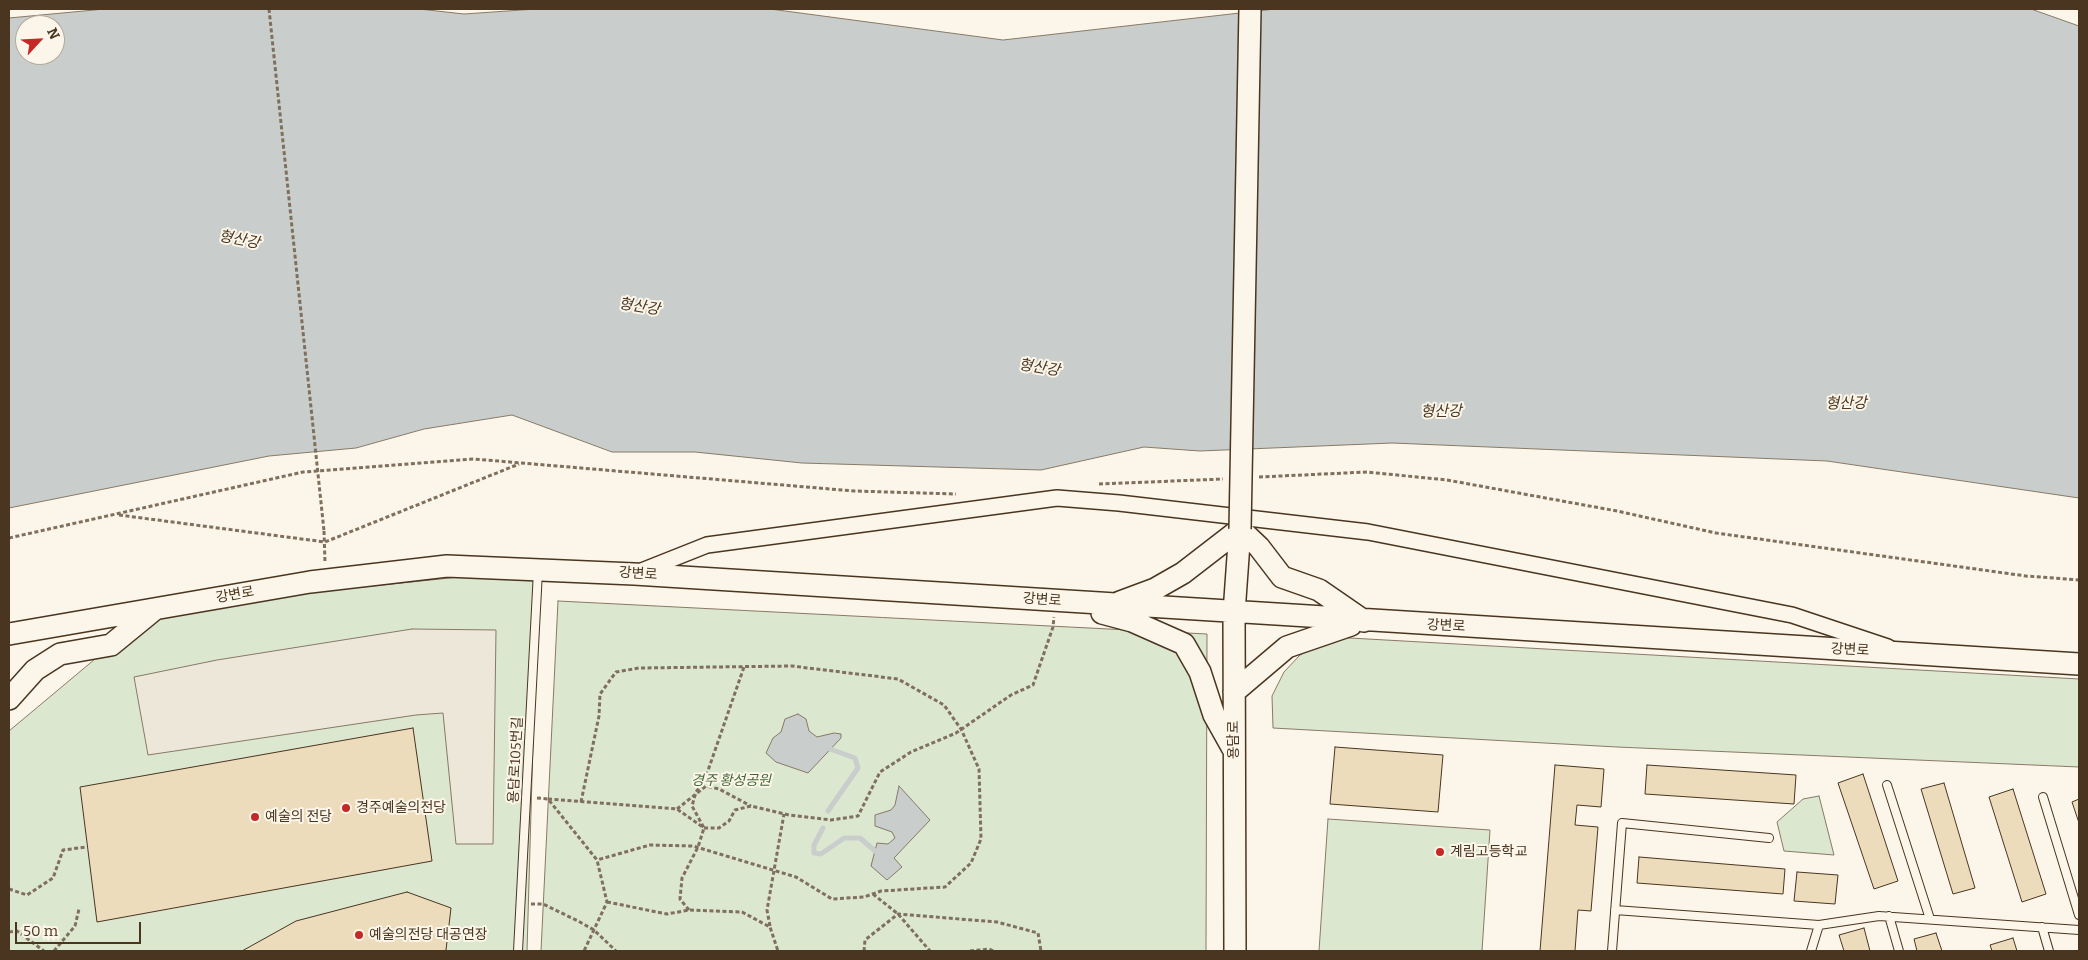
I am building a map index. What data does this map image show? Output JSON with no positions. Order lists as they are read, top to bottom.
{
  "streets": {
    "street": ["강변로", "용담로"],
    "lane": ["용담로105번길"]
  },
  "crossings": [
    ["강변로", "용담로"],
    ["강변로", "용담로105번길"]
  ],
  "water": ["형산강"],
  "parks": ["경주 황성공원"],
  "places": [
    "경주예술의전당",
    "예술의 전당",
    "계림고등학교",
    "예술의전당 대공연장"
  ],
  "scale_bar": "50 m",
  "north": "top right"
}
